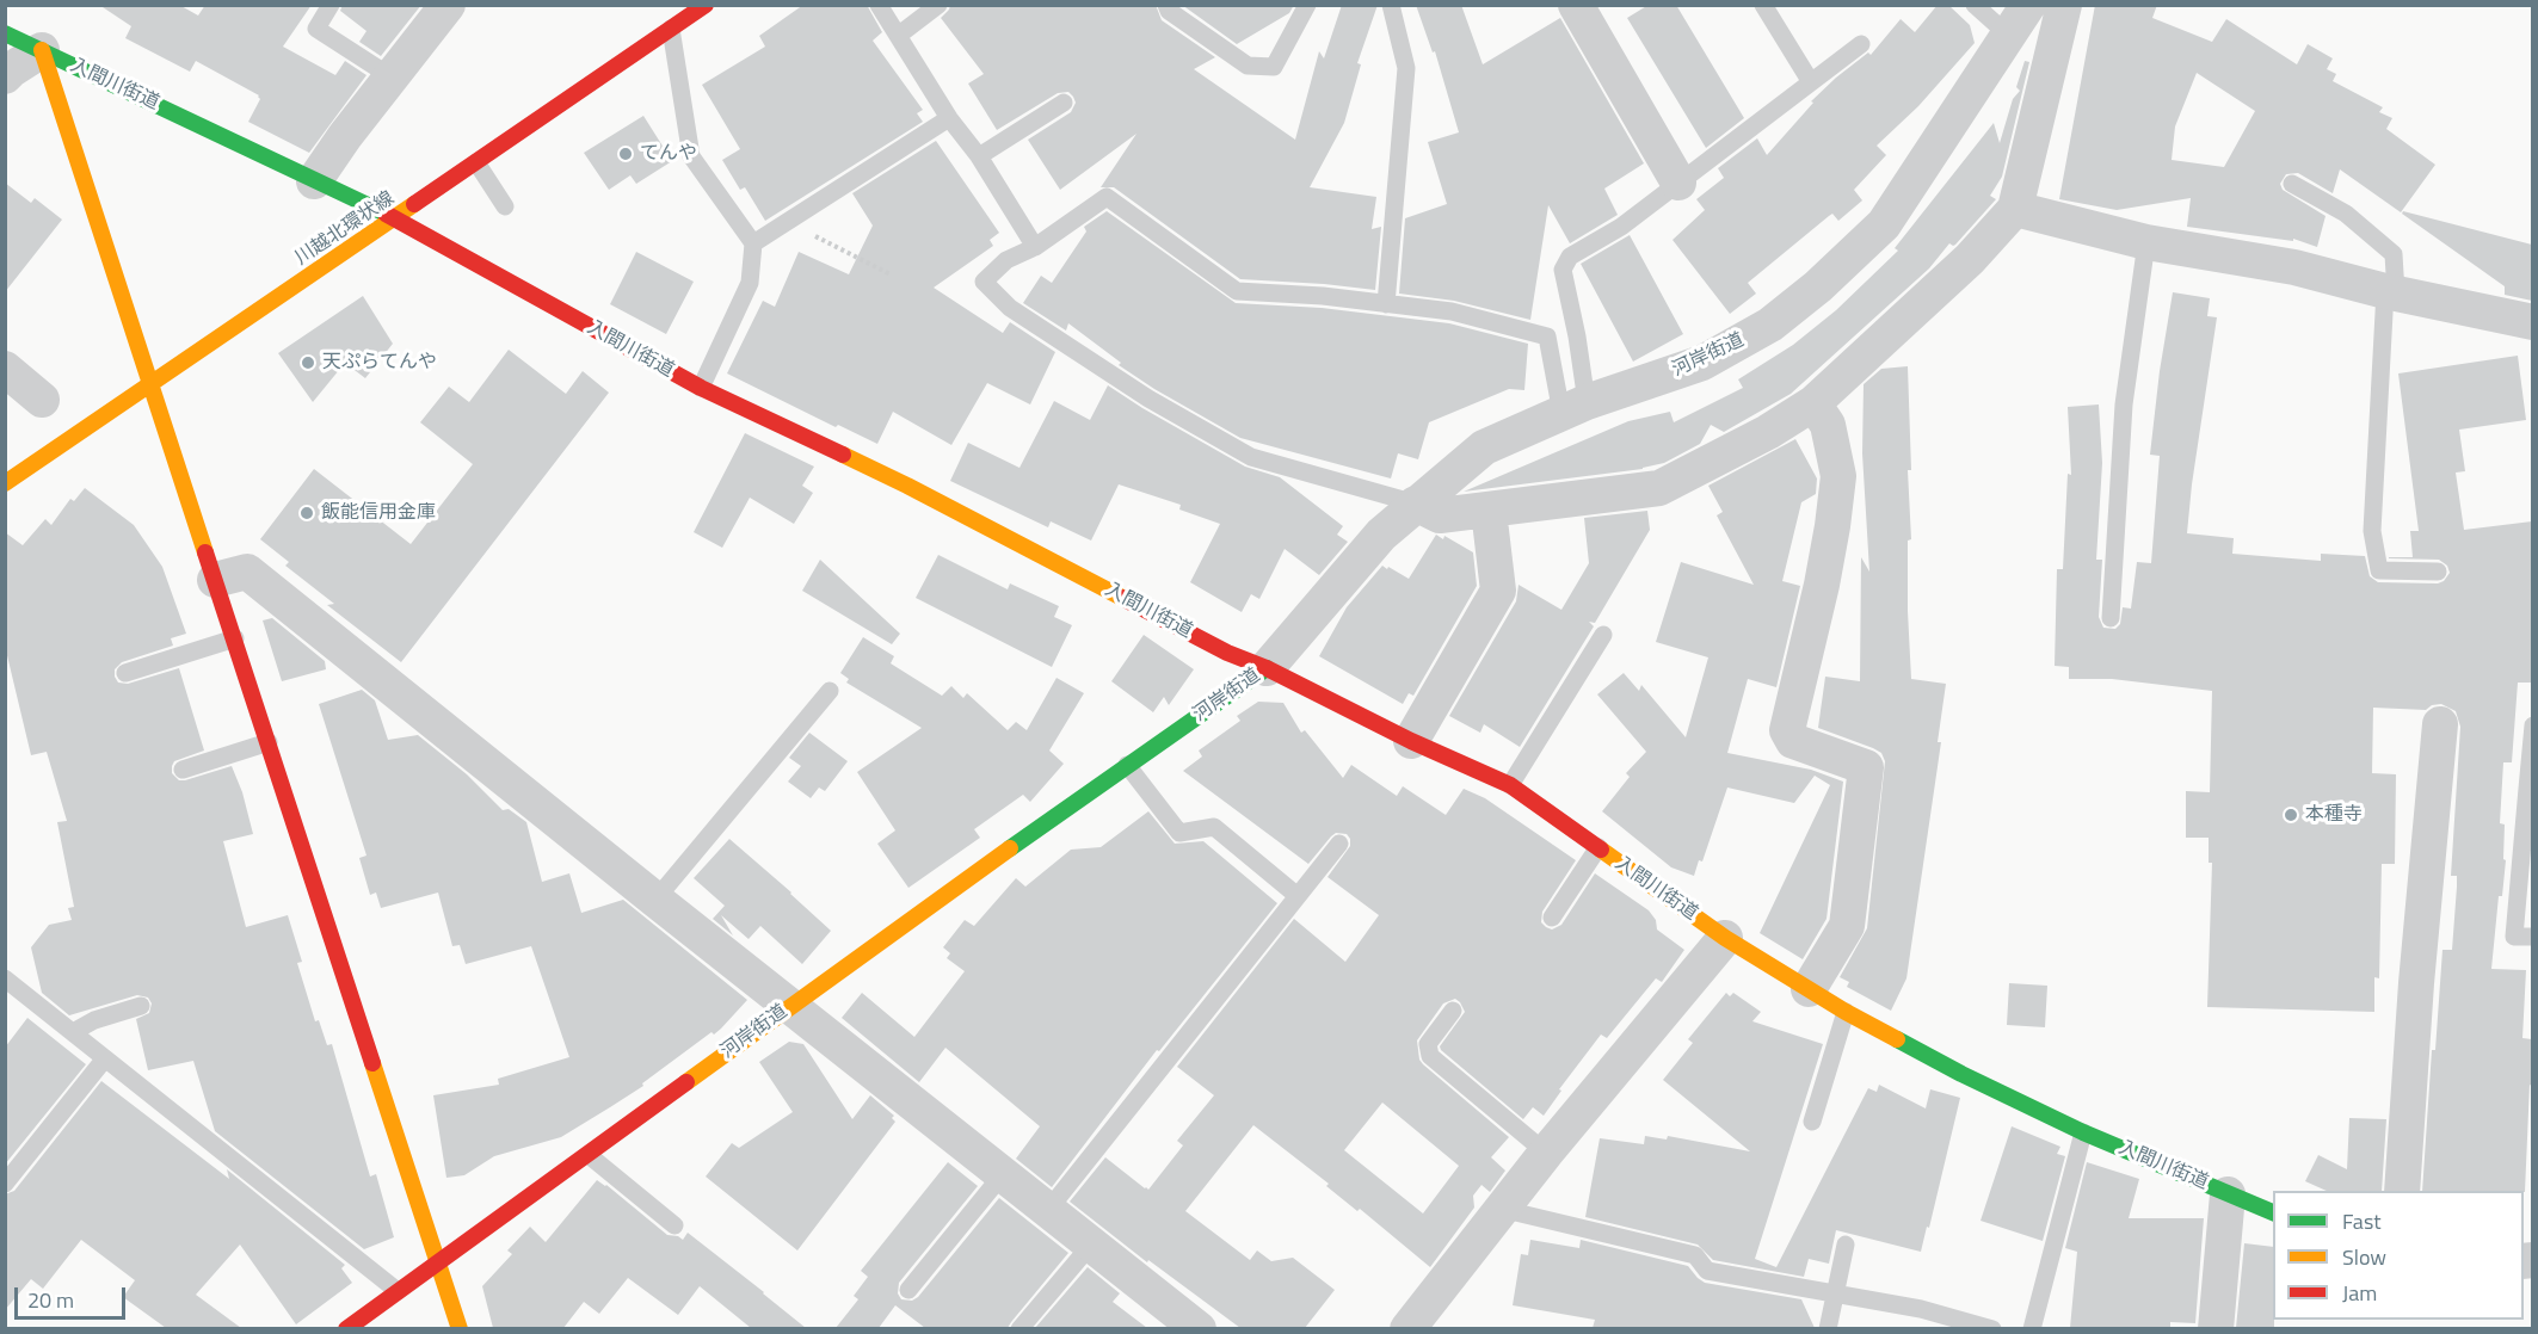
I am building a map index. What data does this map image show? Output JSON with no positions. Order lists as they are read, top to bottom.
{
  "streets": {
    "street": ["入間川街道", "川越北環状線", "河岸街道"]
  },
  "crossings": [
    ["入間川街道", "川越北環状線"],
    ["入間川街道", "河岸街道"]
  ],
  "places": [
    "てんや",
    "天ぷらてんや",
    "飯能信用金庫",
    "本種寺"
  ],
  "legend": ["Fast", "Slow", "Jam"],
  "scale_bar": "20 m"
}
